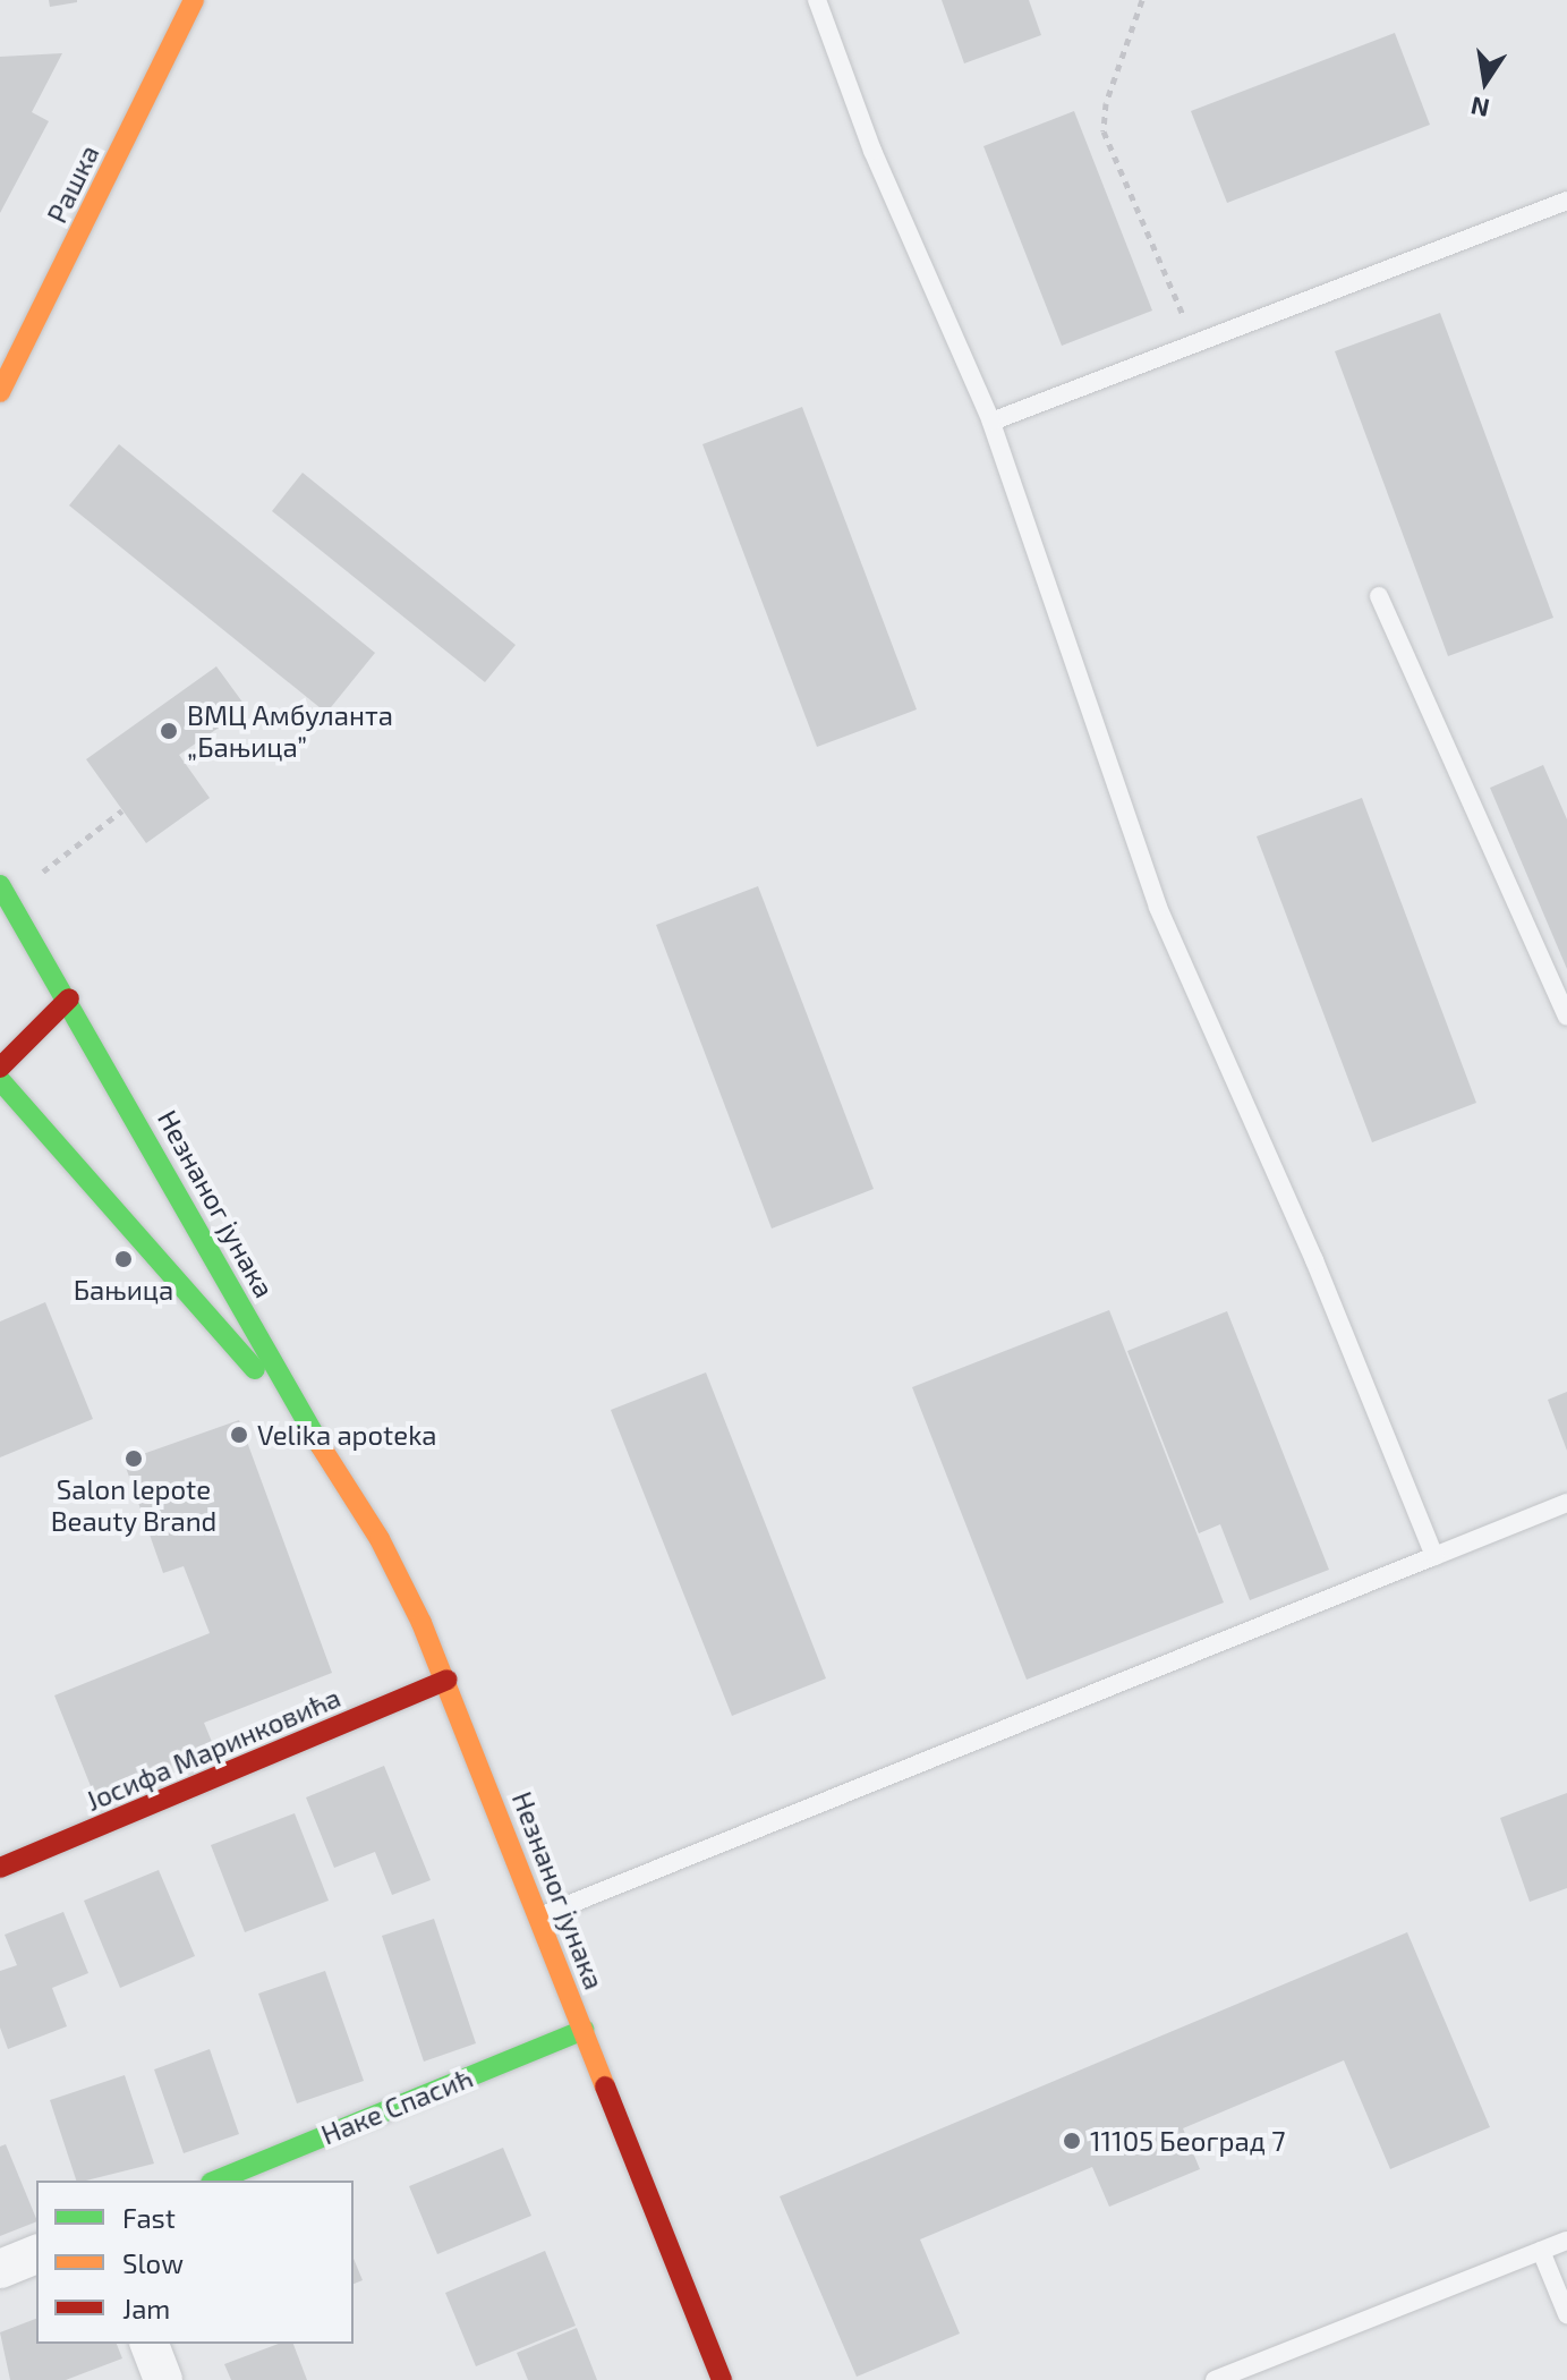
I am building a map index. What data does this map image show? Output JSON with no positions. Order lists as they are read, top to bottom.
{
  "streets": {
    "main road": [
      "Рашка",
      "Незнаног јунака",
      "Јосифа Маринковића",
      "Наке Спасић"
    ]
  },
  "crossings": [
    ["Незнаног јунака", "Јосифа Маринковића"],
    ["Незнаног јунака", "Наке Спасић"]
  ],
  "places": [
    "ВМЦ Амбуланта „Бањица”",
    "Бањица",
    "Velika apoteka",
    "Salon lepote Beauty Brand",
    "11105 Београд 7"
  ],
  "legend": ["Fast", "Slow", "Jam"],
  "north": "bottom"
}
